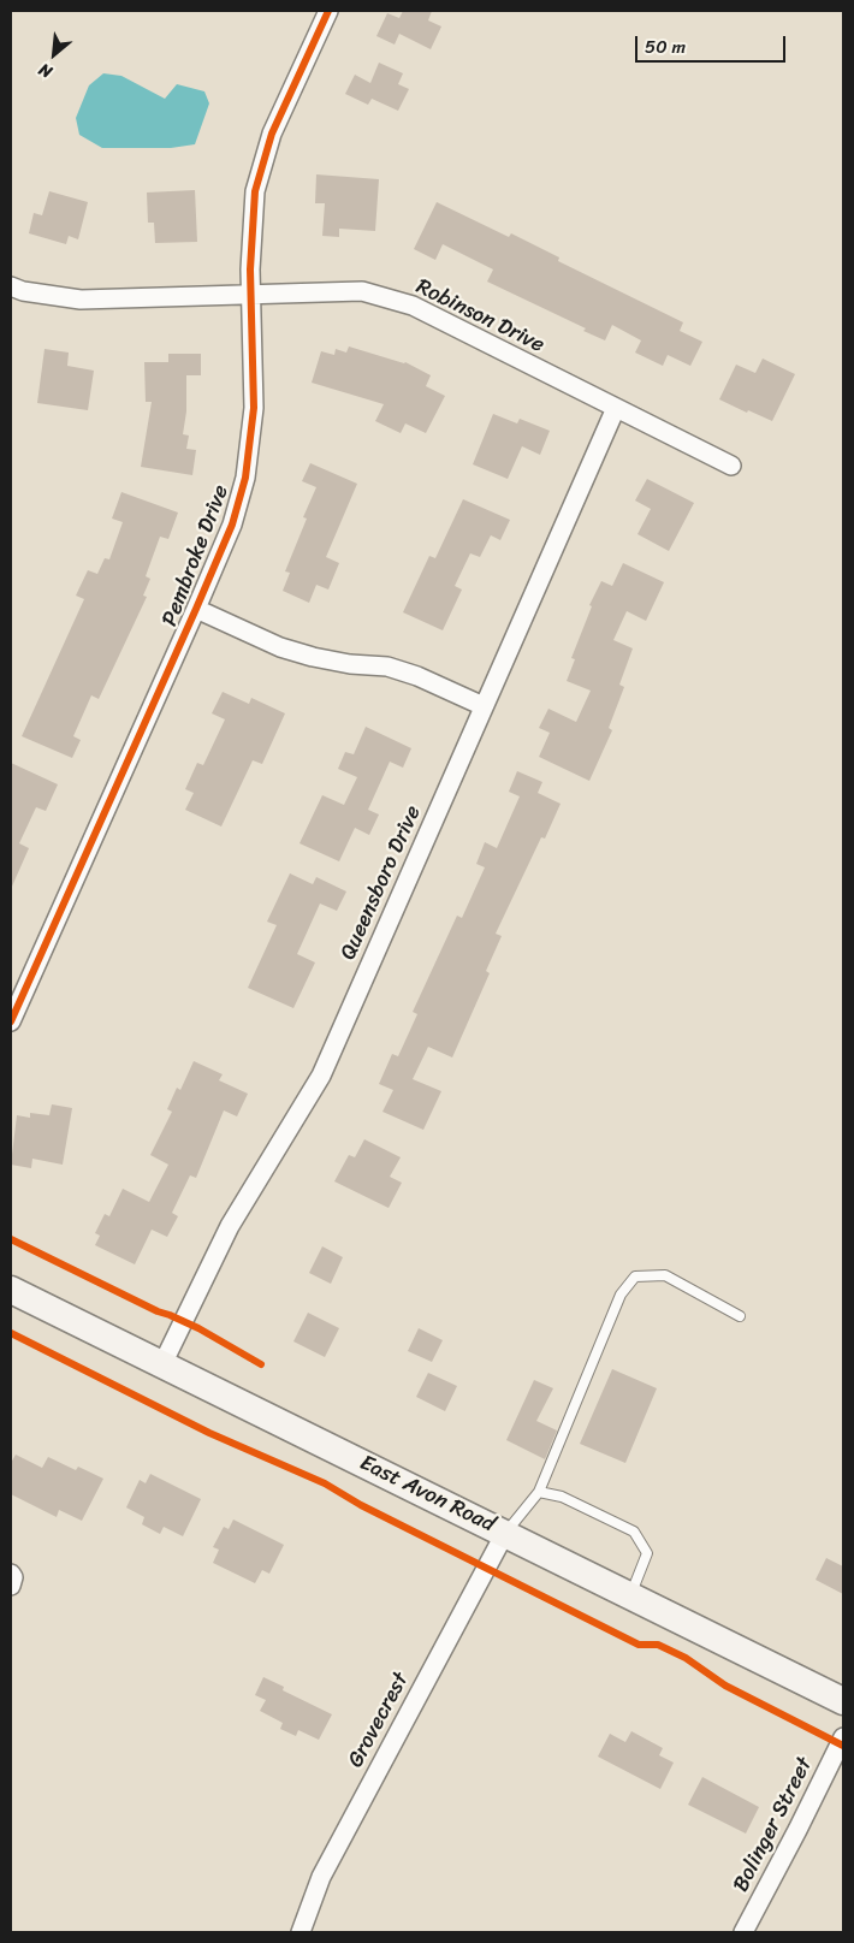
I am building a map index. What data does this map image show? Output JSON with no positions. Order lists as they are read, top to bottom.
{
  "streets": {
    "main road": ["East Avon Road"],
    "street": [
      "Robinson Drive",
      "Pembroke Drive",
      "Queensboro Drive",
      "Grovecrest",
      "Bolinger Street"
    ]
  },
  "crossings": [
    ["Robinson Drive", "Pembroke Drive"],
    ["Robinson Drive", "Queensboro Drive"],
    ["Queensboro Drive", "East Avon Road"],
    ["East Avon Road", "Grovecrest"]
  ],
  "scale_bar": "50 m",
  "north": "bottom left"
}
